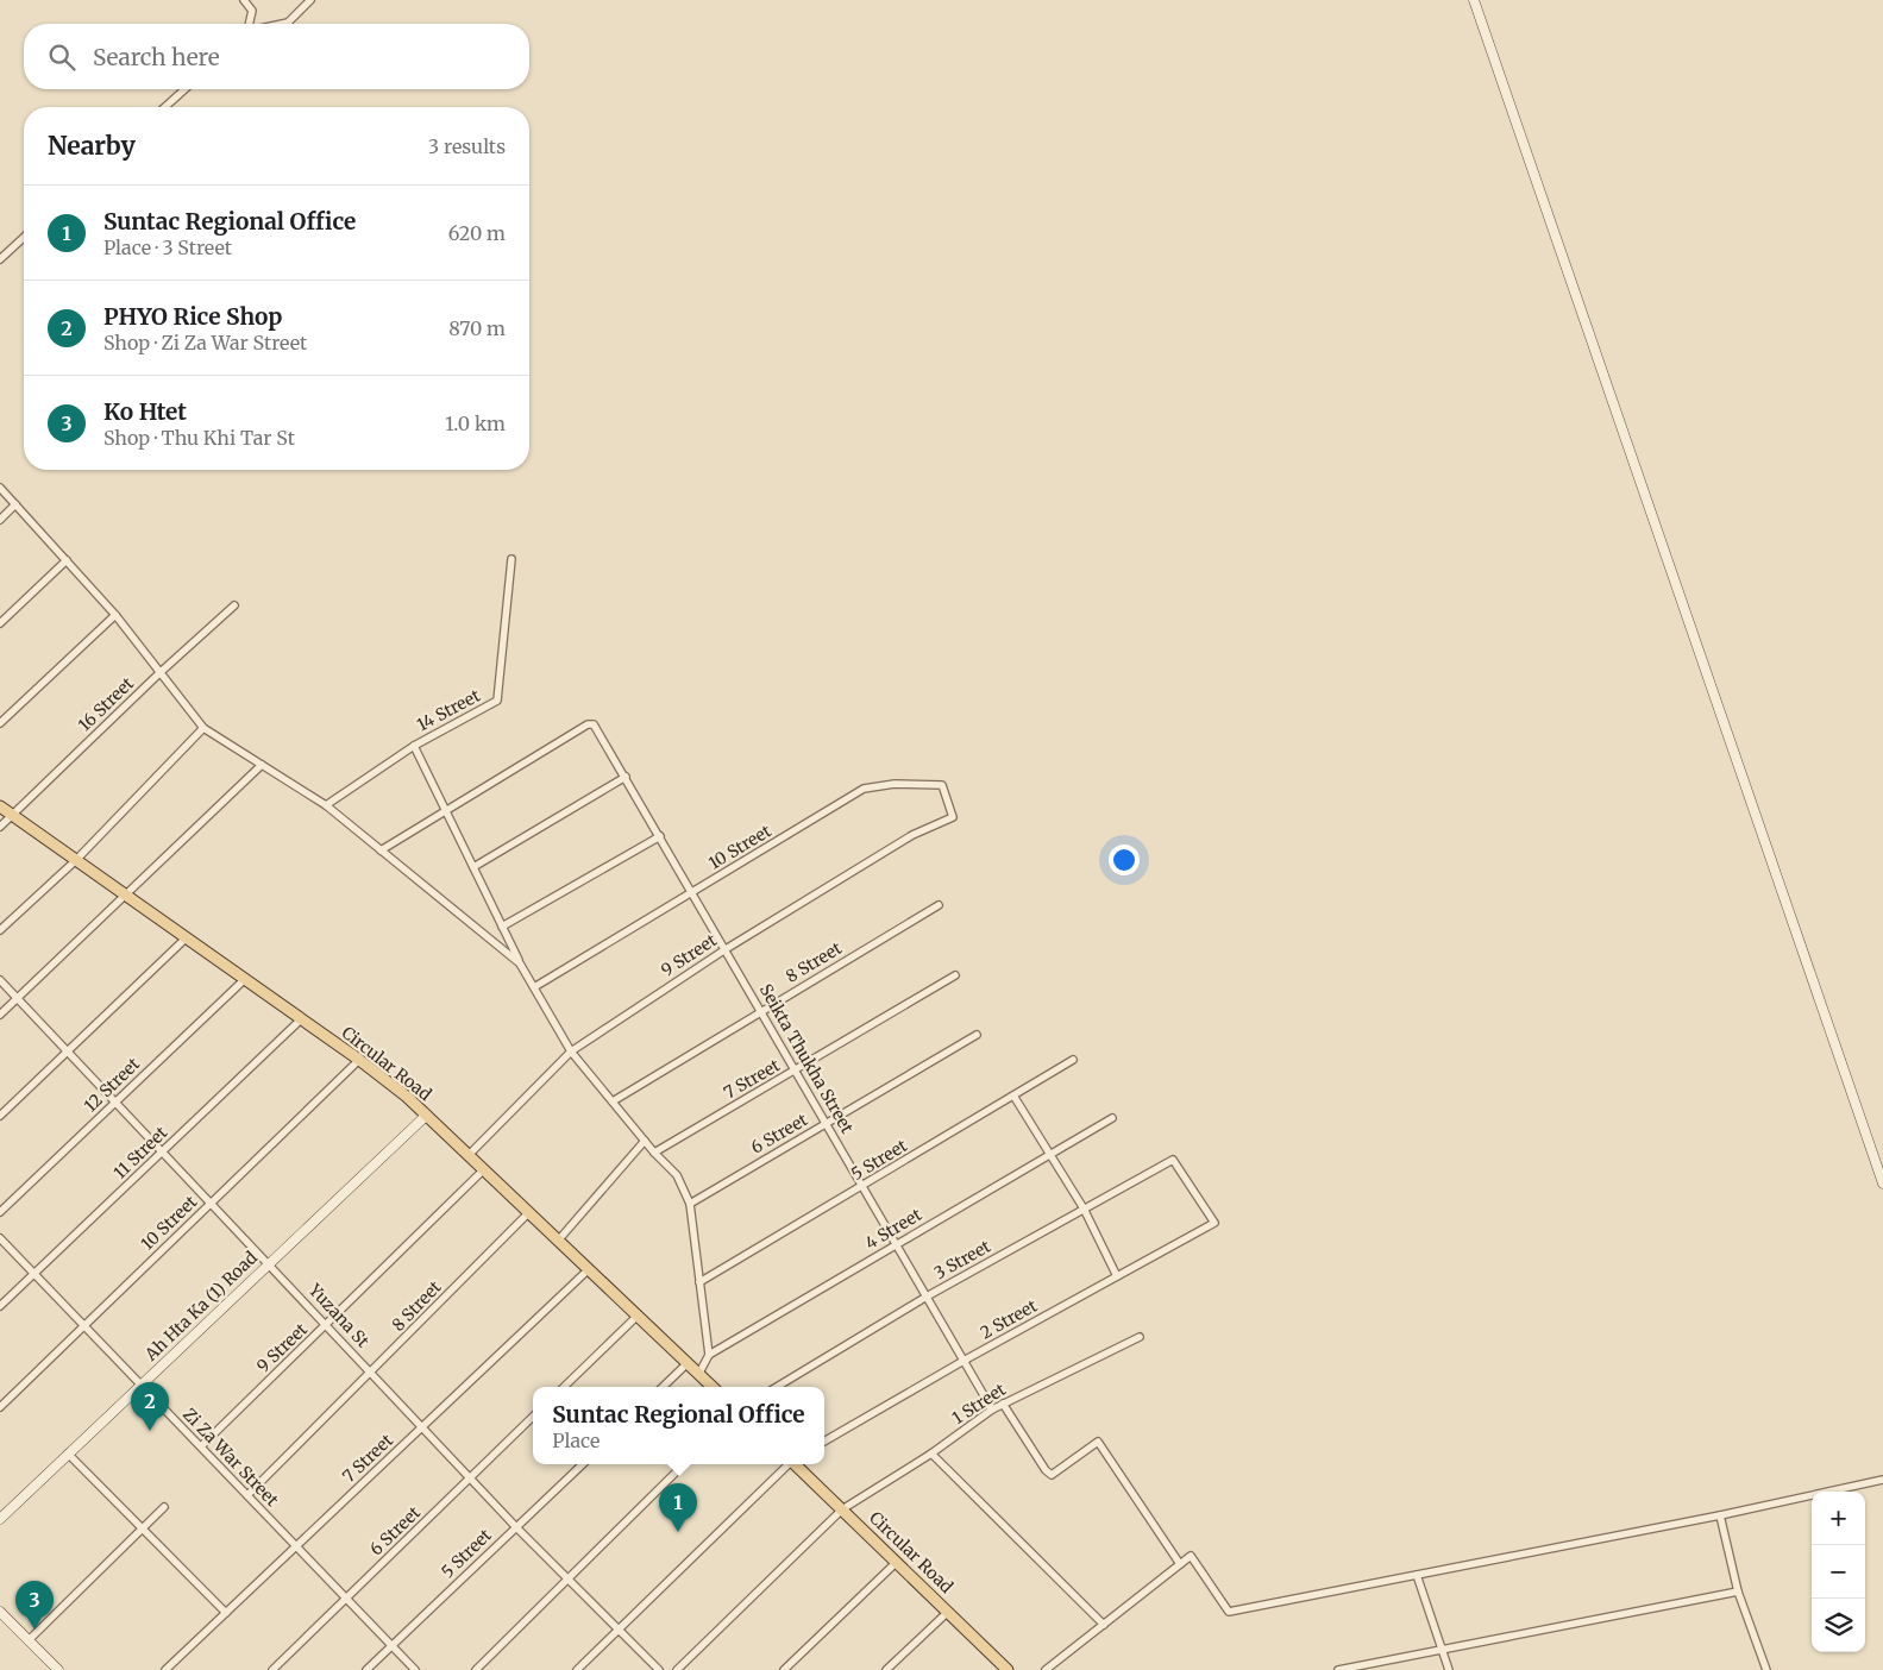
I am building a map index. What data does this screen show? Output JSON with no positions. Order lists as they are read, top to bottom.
{
  "streets": {
    "main road": ["Circular Road"],
    "street": [
      "16 Street",
      "14 Street",
      "10 Street",
      "9 Street",
      "8 Street",
      "Seikta Thukha Street",
      "7 Street",
      "12 Street",
      "6 Street",
      "11 Street",
      "5 Street",
      "4 Street",
      "3 Street",
      "Ah Hta Ka (1) Road",
      "Yuzana St",
      "2 Street",
      "1 Street",
      "Zi Za War Street"
    ]
  },
  "crossings": [
    ["16 Street", "Circular Road"],
    ["10 Street", "9 Street"],
    ["10 Street", "Seikta Thukha Street"],
    ["10 Street", "Circular Road"],
    ["10 Street", "Yuzana St"],
    ["10 Street", "Zi Za War Street"],
    ["9 Street", "Seikta Thukha Street"],
    ["9 Street", "Circular Road"],
    ["9 Street", "Yuzana St"],
    ["9 Street", "Zi Za War Street"],
    ["8 Street", "Seikta Thukha Street"],
    ["8 Street", "Circular Road"],
    ["8 Street", "Yuzana St"],
    ["8 Street", "Zi Za War Street"],
    ["Seikta Thukha Street", "7 Street"],
    ["Seikta Thukha Street", "6 Street"],
    ["Seikta Thukha Street", "5 Street"],
    ["Seikta Thukha Street", "4 Street"],
    ["Seikta Thukha Street", "3 Street"],
    ["Seikta Thukha Street", "2 Street"],
    ["Seikta Thukha Street", "1 Street"],
    ["Circular Road", "7 Street"],
    ["Circular Road", "12 Street"],
    ["Circular Road", "11 Street"],
    ["Circular Road", "Ah Hta Ka (1) Road"],
    ["Circular Road", "1 Street"],
    ["7 Street", "Yuzana St"],
    ["7 Street", "Zi Za War Street"],
    ["12 Street", "Yuzana St"],
    ["6 Street", "Yuzana St"],
    ["6 Street", "Zi Za War Street"],
    ["11 Street", "Yuzana St"],
    ["11 Street", "Zi Za War Street"],
    ["5 Street", "Yuzana St"],
    ["5 Street", "Zi Za War Street"],
    ["3 Street", "2 Street"],
    ["Ah Hta Ka (1) Road", "Yuzana St"],
    ["Ah Hta Ka (1) Road", "Zi Za War Street"]
  ],
  "page": {
    "search": "Search here",
    "heading": ["Nearby", "3 results"],
    "list": [
      {
        "mark": "1",
        "name": "Suntac Regional Office",
        "note": "Place · 3 Street",
        "value": "620 m"
      },
      {
        "mark": "2",
        "name": "PHYO Rice Shop",
        "note": "Shop · Zi Za War Street",
        "value": "870 m"
      },
      {
        "mark": "3",
        "name": "Ko Htet",
        "note": "Shop · Thu Khi Tar St",
        "value": "1.0 km"
      }
    ],
    "pins": ["2", "1", "3"],
    "popup": ["Suntac Regional Office", "Place"],
    "map_buttons": ["+", "−"]
  }
}
